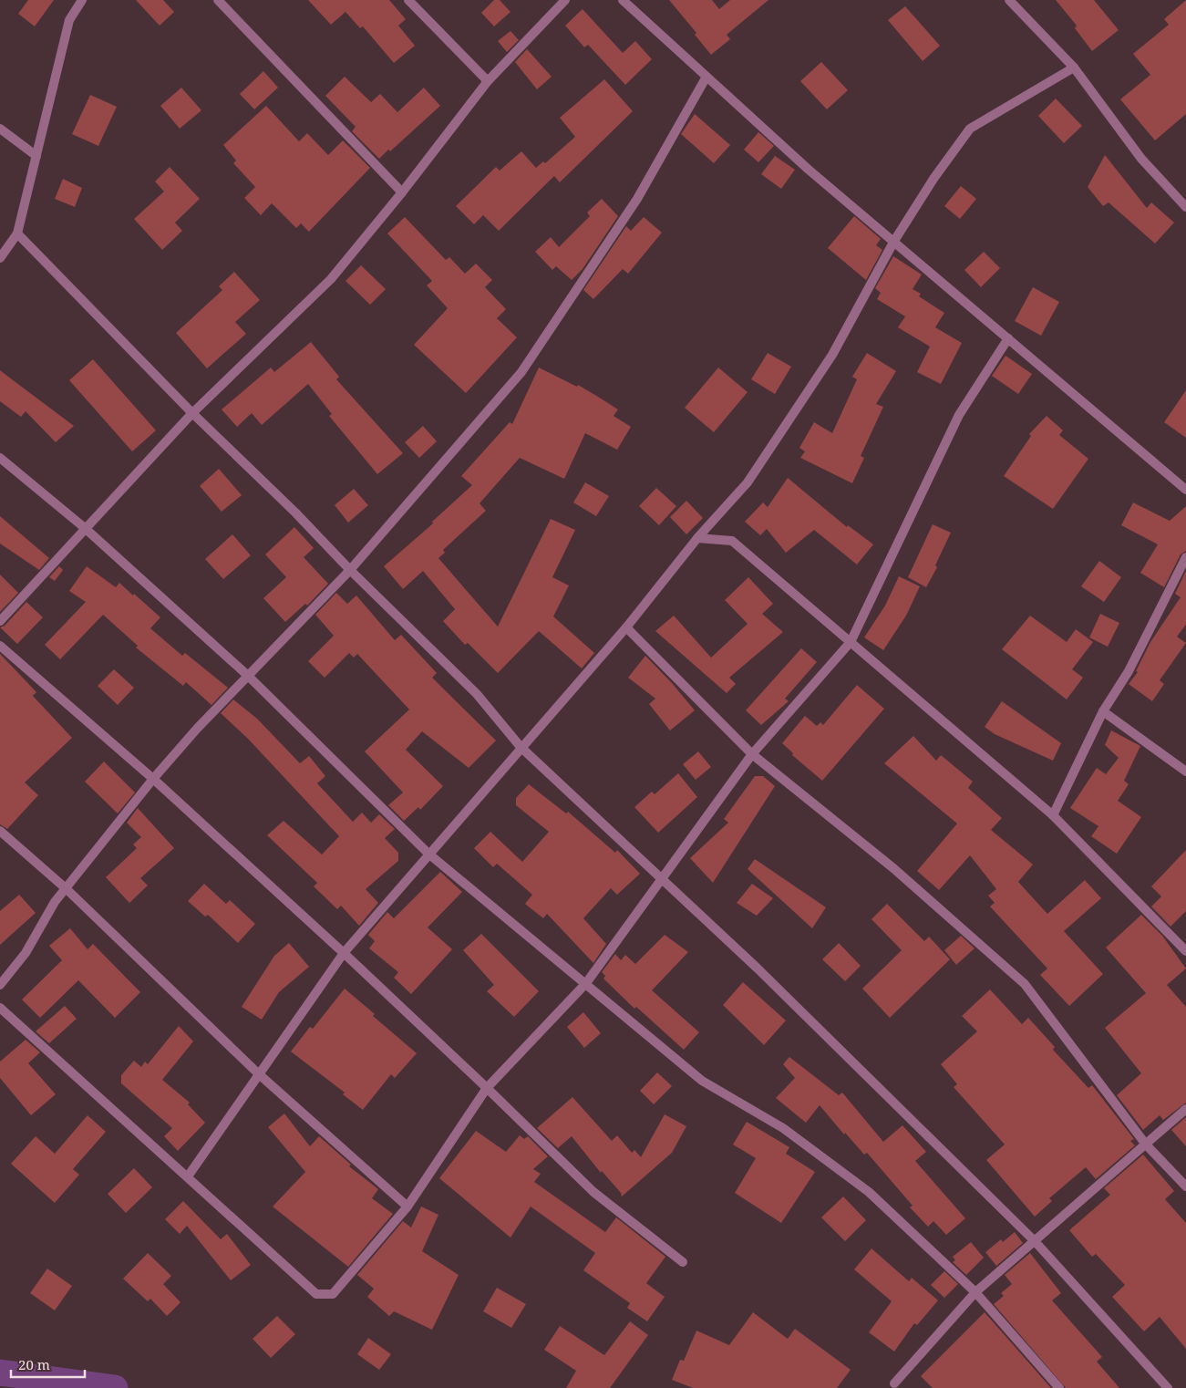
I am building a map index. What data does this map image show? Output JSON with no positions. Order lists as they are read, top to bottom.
{
  "scale_bar": "20 m"
}
